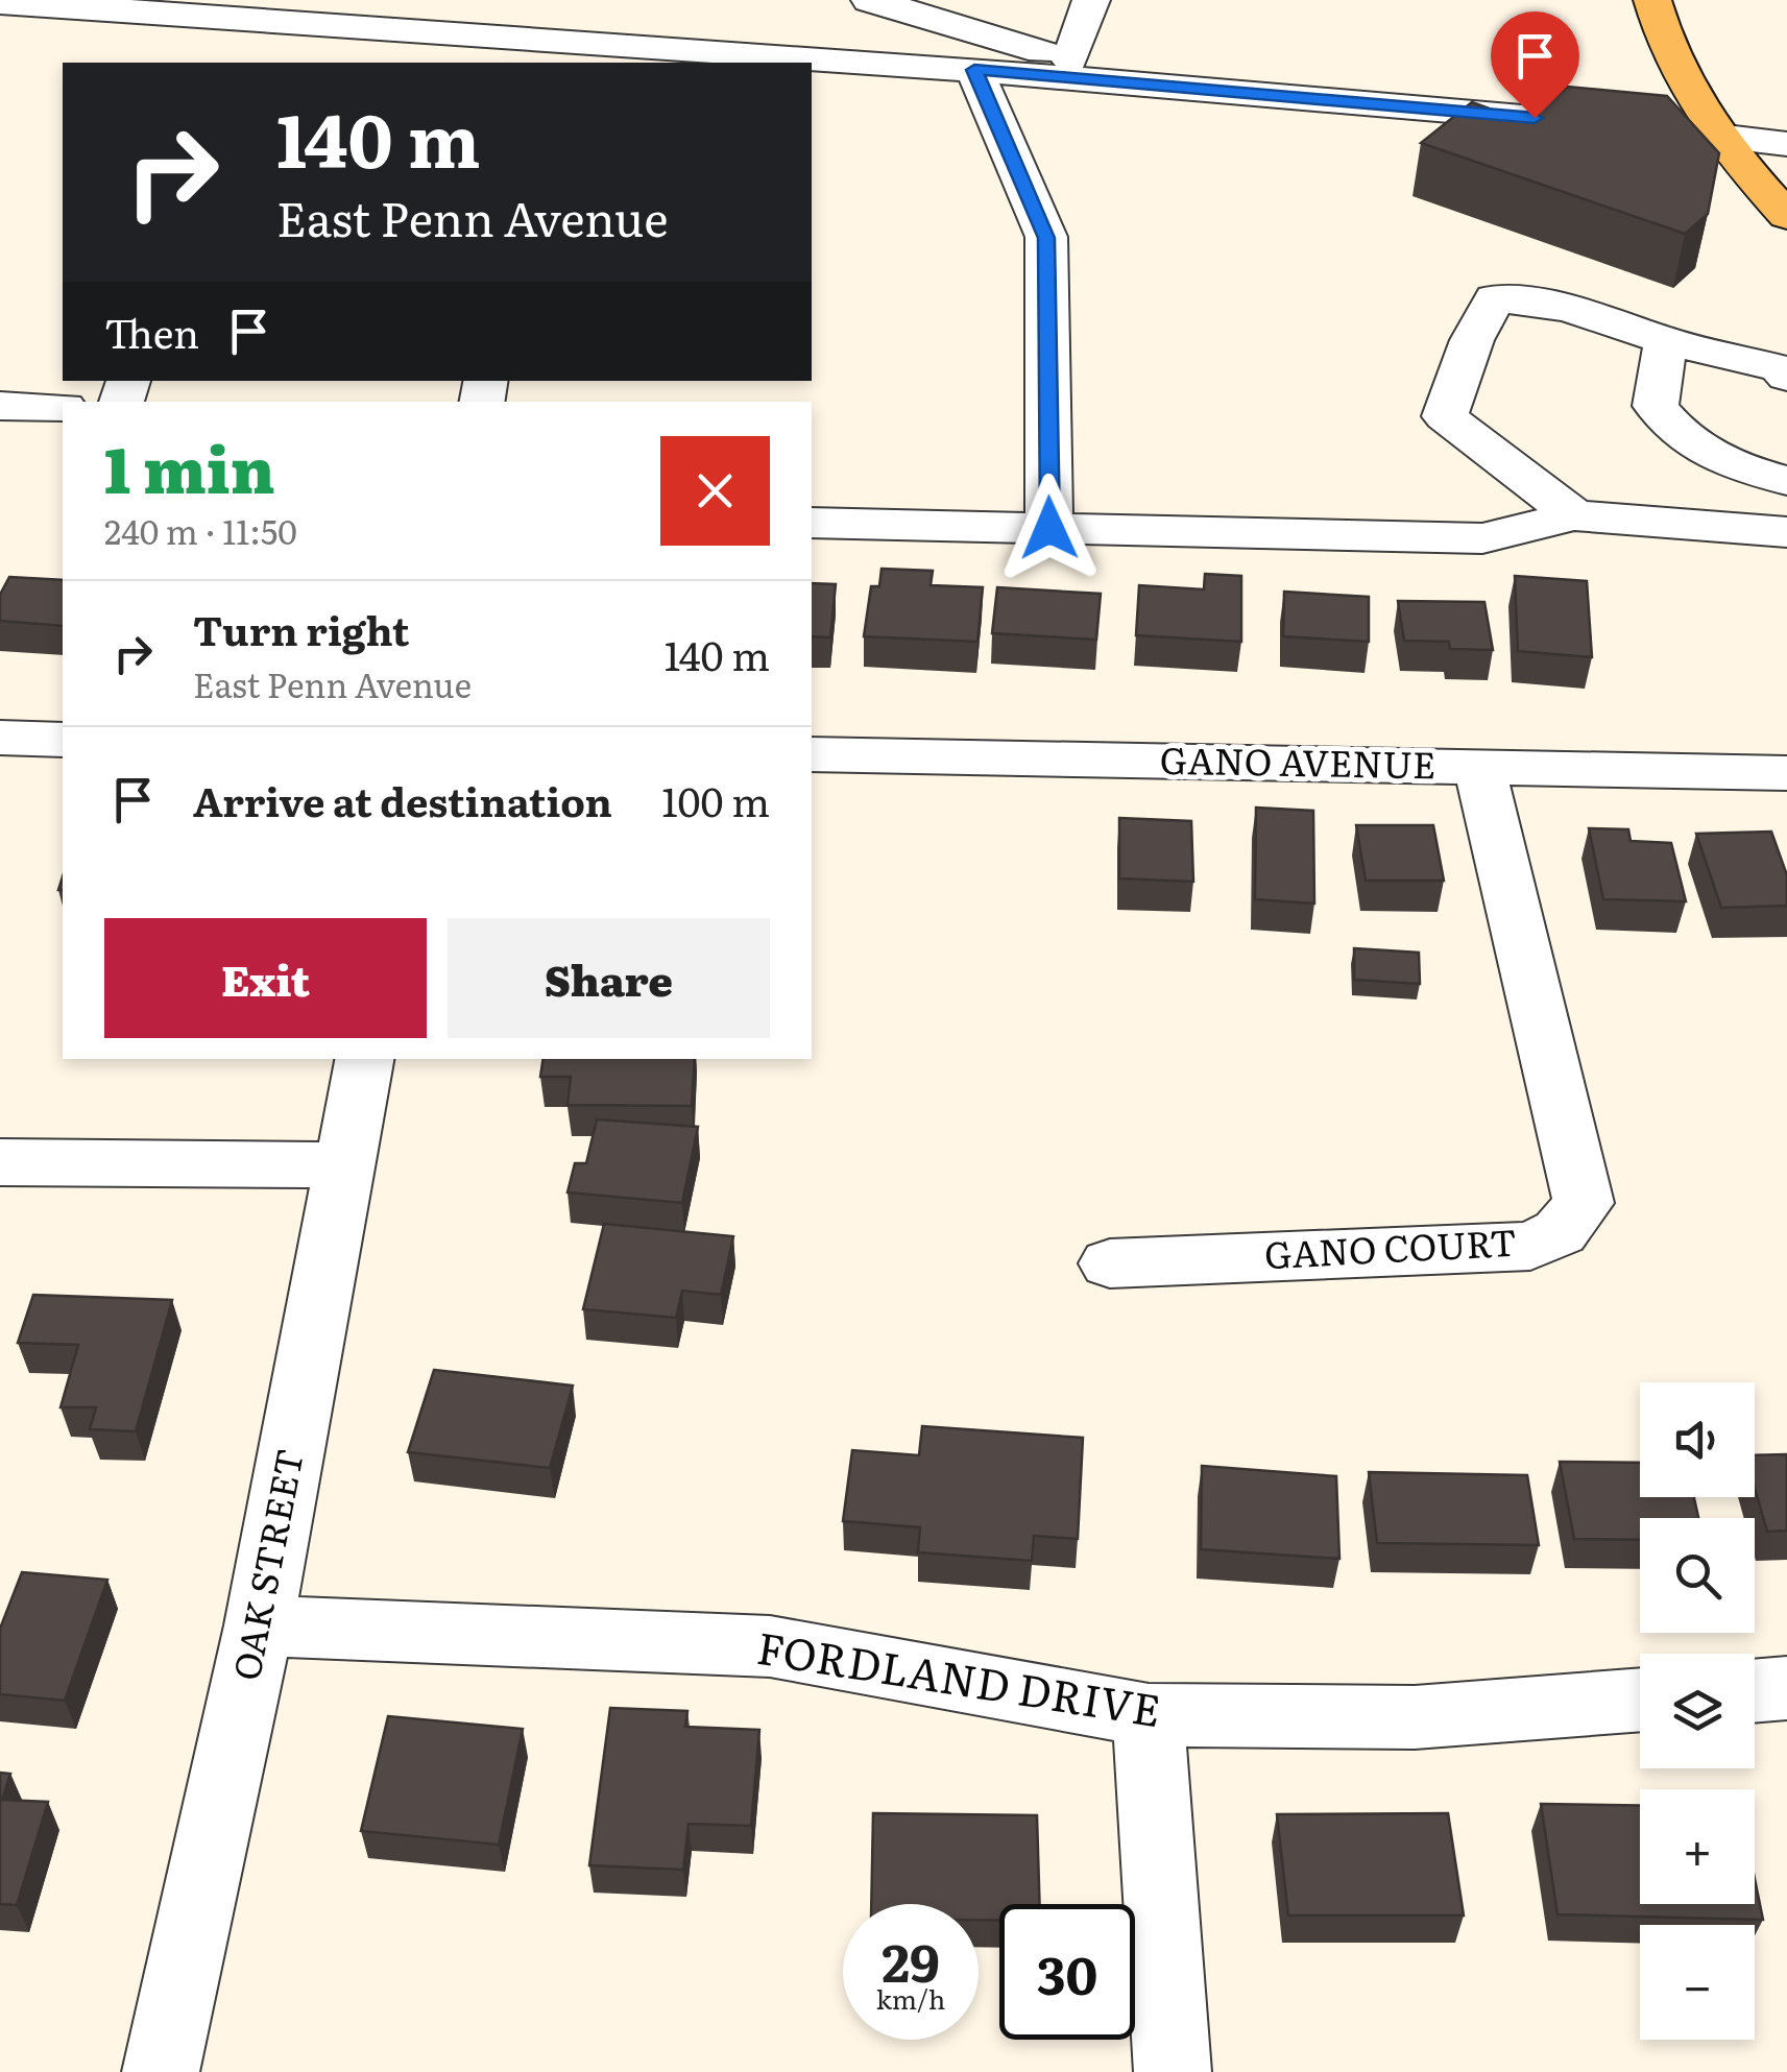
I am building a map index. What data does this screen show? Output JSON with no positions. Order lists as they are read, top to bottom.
{
  "streets": {
    "street": [
      "GANO AVENUE",
      "GANO COURT",
      "OAK STREET",
      "FORDLAND DRIVE"
    ]
  },
  "crossings": [
    ["GANO AVENUE", "GANO COURT"],
    ["OAK STREET", "FORDLAND DRIVE"]
  ],
  "page": {
    "turn": ["140 m", "East Penn Avenue"],
    "then": "Then",
    "heading": ["1 min", "240 m · 11:50"],
    "list": [
      {
        "name": "Turn right",
        "note": "East Penn Avenue",
        "value": "140 m"
      },
      {
        "name": "Arrive at destination",
        "value": "100 m"
      }
    ],
    "buttons": ["Exit", "Share"],
    "map_buttons": ["+", "−"],
    "speed": "29 km/h",
    "limit": "30"
  }
}
